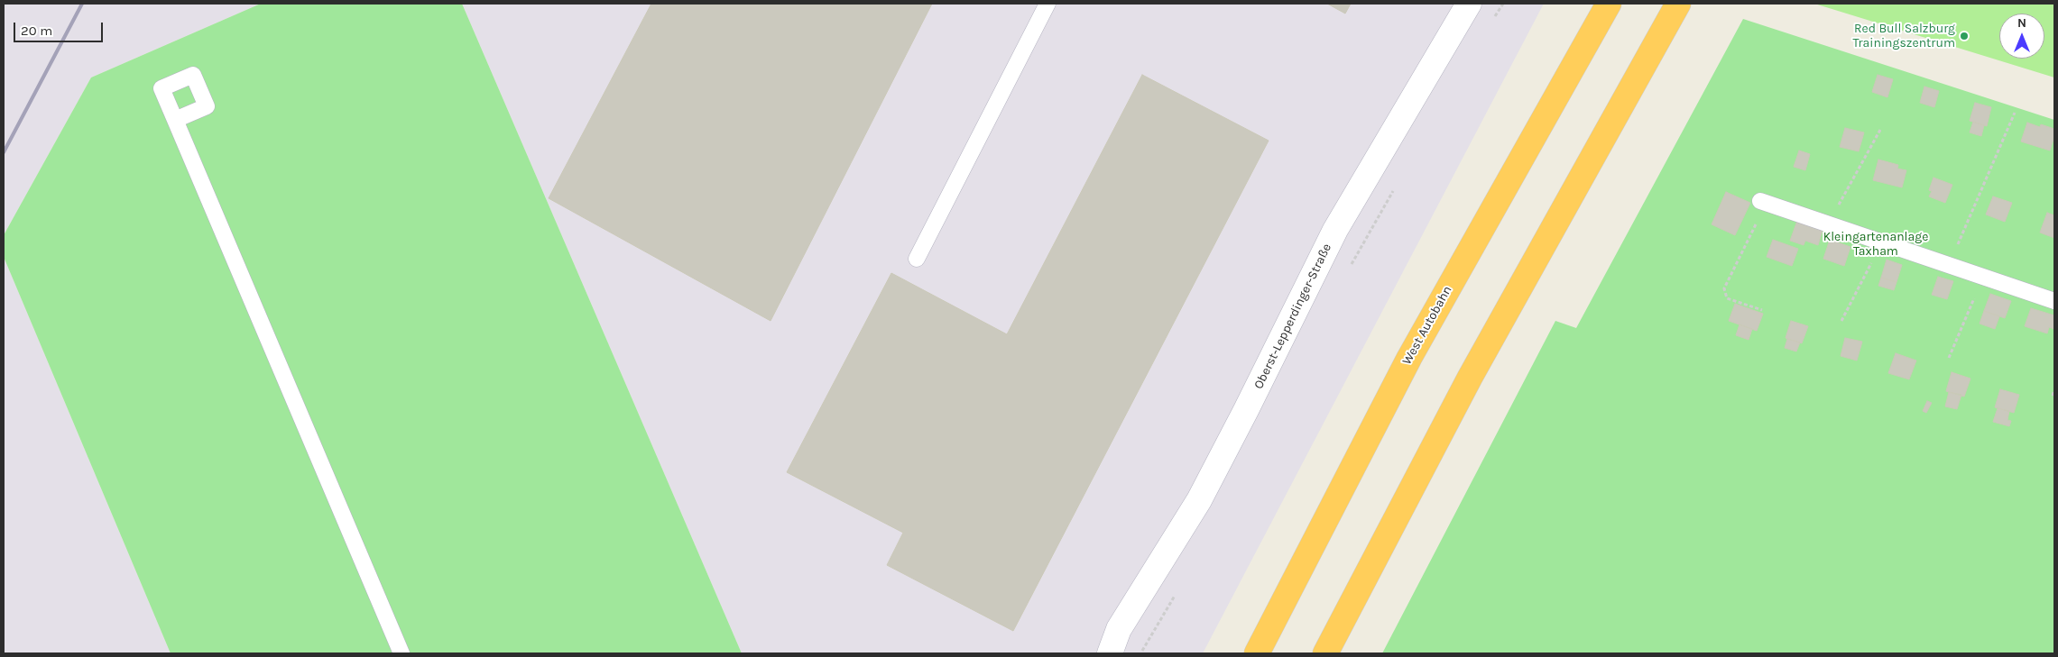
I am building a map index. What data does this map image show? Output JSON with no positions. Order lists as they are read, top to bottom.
{
  "streets": {
    "highway": ["West Autobahn"],
    "street": ["Oberst-Lepperdinger-Straße"]
  },
  "parks": ["Kleingartenanlage Taxham"],
  "places": ["Red Bull Salzburg Trainingszentrum"],
  "scale_bar": "20 m",
  "north": "top"
}
